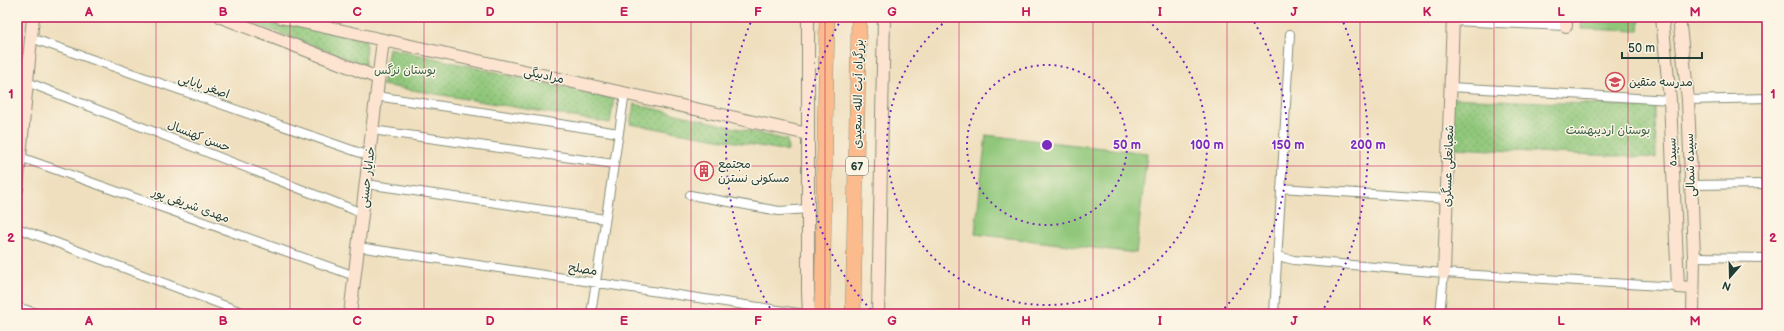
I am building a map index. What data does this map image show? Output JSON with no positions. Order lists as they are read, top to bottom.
{
  "streets": {
    "highway": ["بزرگراه آیت الله سعیدی", "67"],
    "main road": [
      "مرادبیگی",
      "سپیده",
      "سپیده شمالی",
      "شعبانعلی عسگری",
      "خدایار حسنی"
    ],
    "street": [
      "اصغر بابایی",
      "حسن کهنسال",
      "مهدی شریفی پور",
      "مصلح"
    ]
  },
  "crossings": [
    ["مرادبیگی", "خدایار حسنی"],
    ["اصغر بابایی", "خدایار حسنی"],
    ["حسن کهنسال", "خدایار حسنی"],
    ["خدایار حسنی", "مهدی شریفی پور"],
    ["خدایار حسنی", "مصلح"]
  ],
  "parks": ["بوستان نرگس", "بوستان اردیبهشت"],
  "places": {
    "school or university": ["مدرسه متقین"],
    "building": ["مجتمع مسکونی نسترن"]
  },
  "scale_bar": "50 m",
  "north": "bottom",
  "grid": {
    "columns": [
      "A",
      "B",
      "C",
      "D",
      "E",
      "F",
      "G",
      "H",
      "I",
      "J",
      "K",
      "L",
      "M"
    ],
    "rows": ["1", "2"]
  },
  "rings": [
    "50 m",
    "100 m",
    "150 m",
    "200 m"
  ]
}
